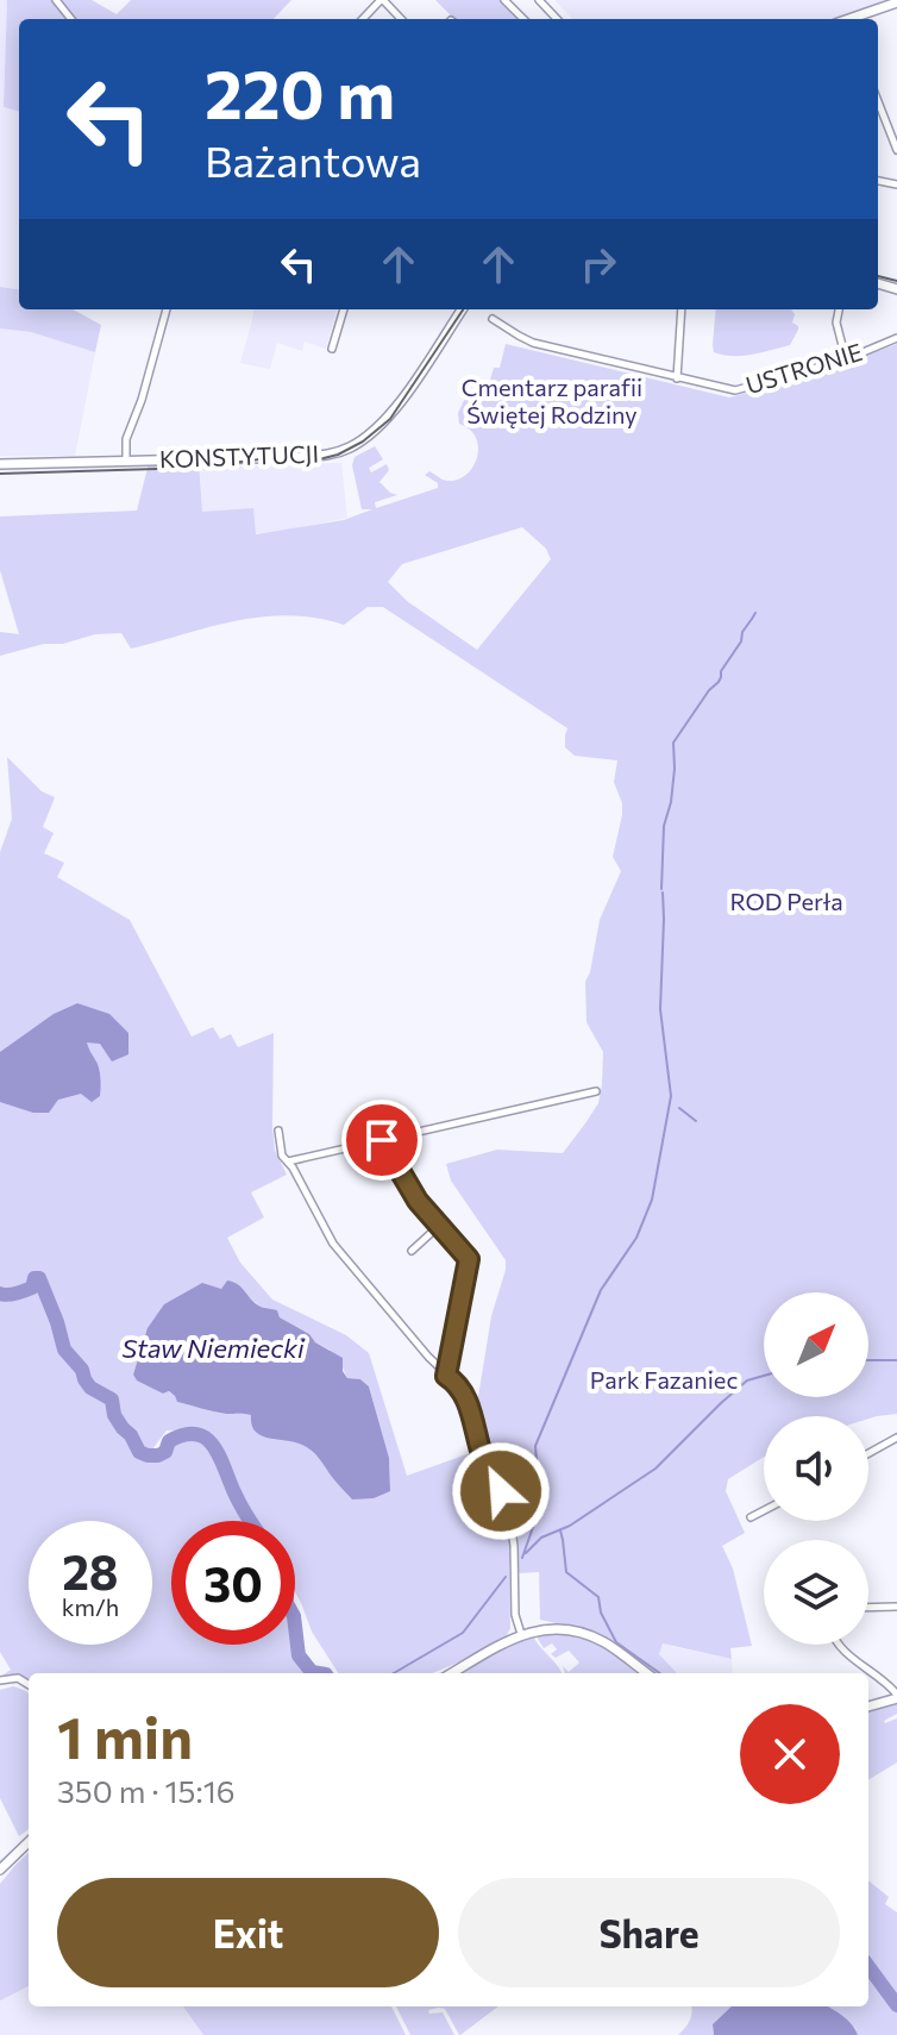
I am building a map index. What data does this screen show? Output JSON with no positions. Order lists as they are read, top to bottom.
{
  "streets": {
    "street": ["USTRONIE", "KONSTYTUCJI"]
  },
  "water": ["Staw Niemiecki"],
  "parks": ["Cmentarz parafii Świętej Rodziny", "ROD Perła", "Park Fazaniec"],
  "north": "top right",
  "page": {
    "turn": ["220 m", "Bażantowa"],
    "speed": "28 km/h",
    "limit": "30",
    "heading": ["1 min", "350 m · 15:16"],
    "buttons": ["Exit", "Share"]
  }
}
